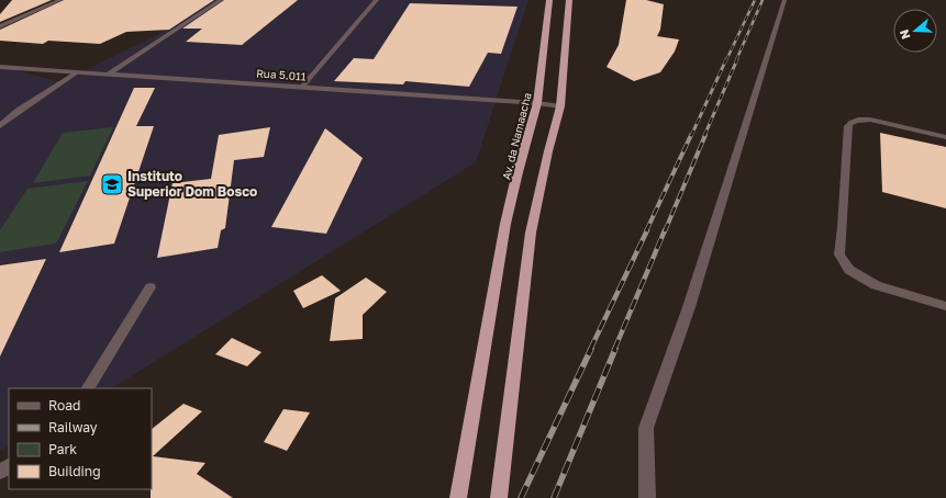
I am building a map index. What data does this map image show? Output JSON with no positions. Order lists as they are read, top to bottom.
{
  "streets": {
    "highway": ["Av. da Namaacha"],
    "street": ["Rua 5.011"]
  },
  "crossings": [
    ["Rua 5.011", "Av. da Namaacha"]
  ],
  "places": {
    "school or university": ["Instituto Superior Dom Bosco"]
  },
  "legend": [
    "Road",
    "Railway",
    "Park",
    "Building"
  ],
  "north": "left"
}
